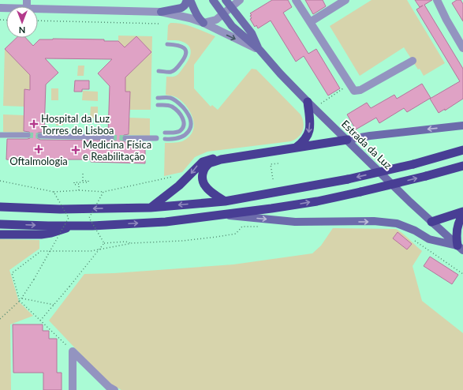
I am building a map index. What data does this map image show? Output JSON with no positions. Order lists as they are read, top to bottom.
{
  "streets": {
    "main road": ["Estrada da Luz"]
  },
  "places": {
    "health": ["Hospital da Luz Torres de Lisboa", "Oftalmologia", "Medicina Física e Reabilitação"]
  },
  "north": "bottom"
}
